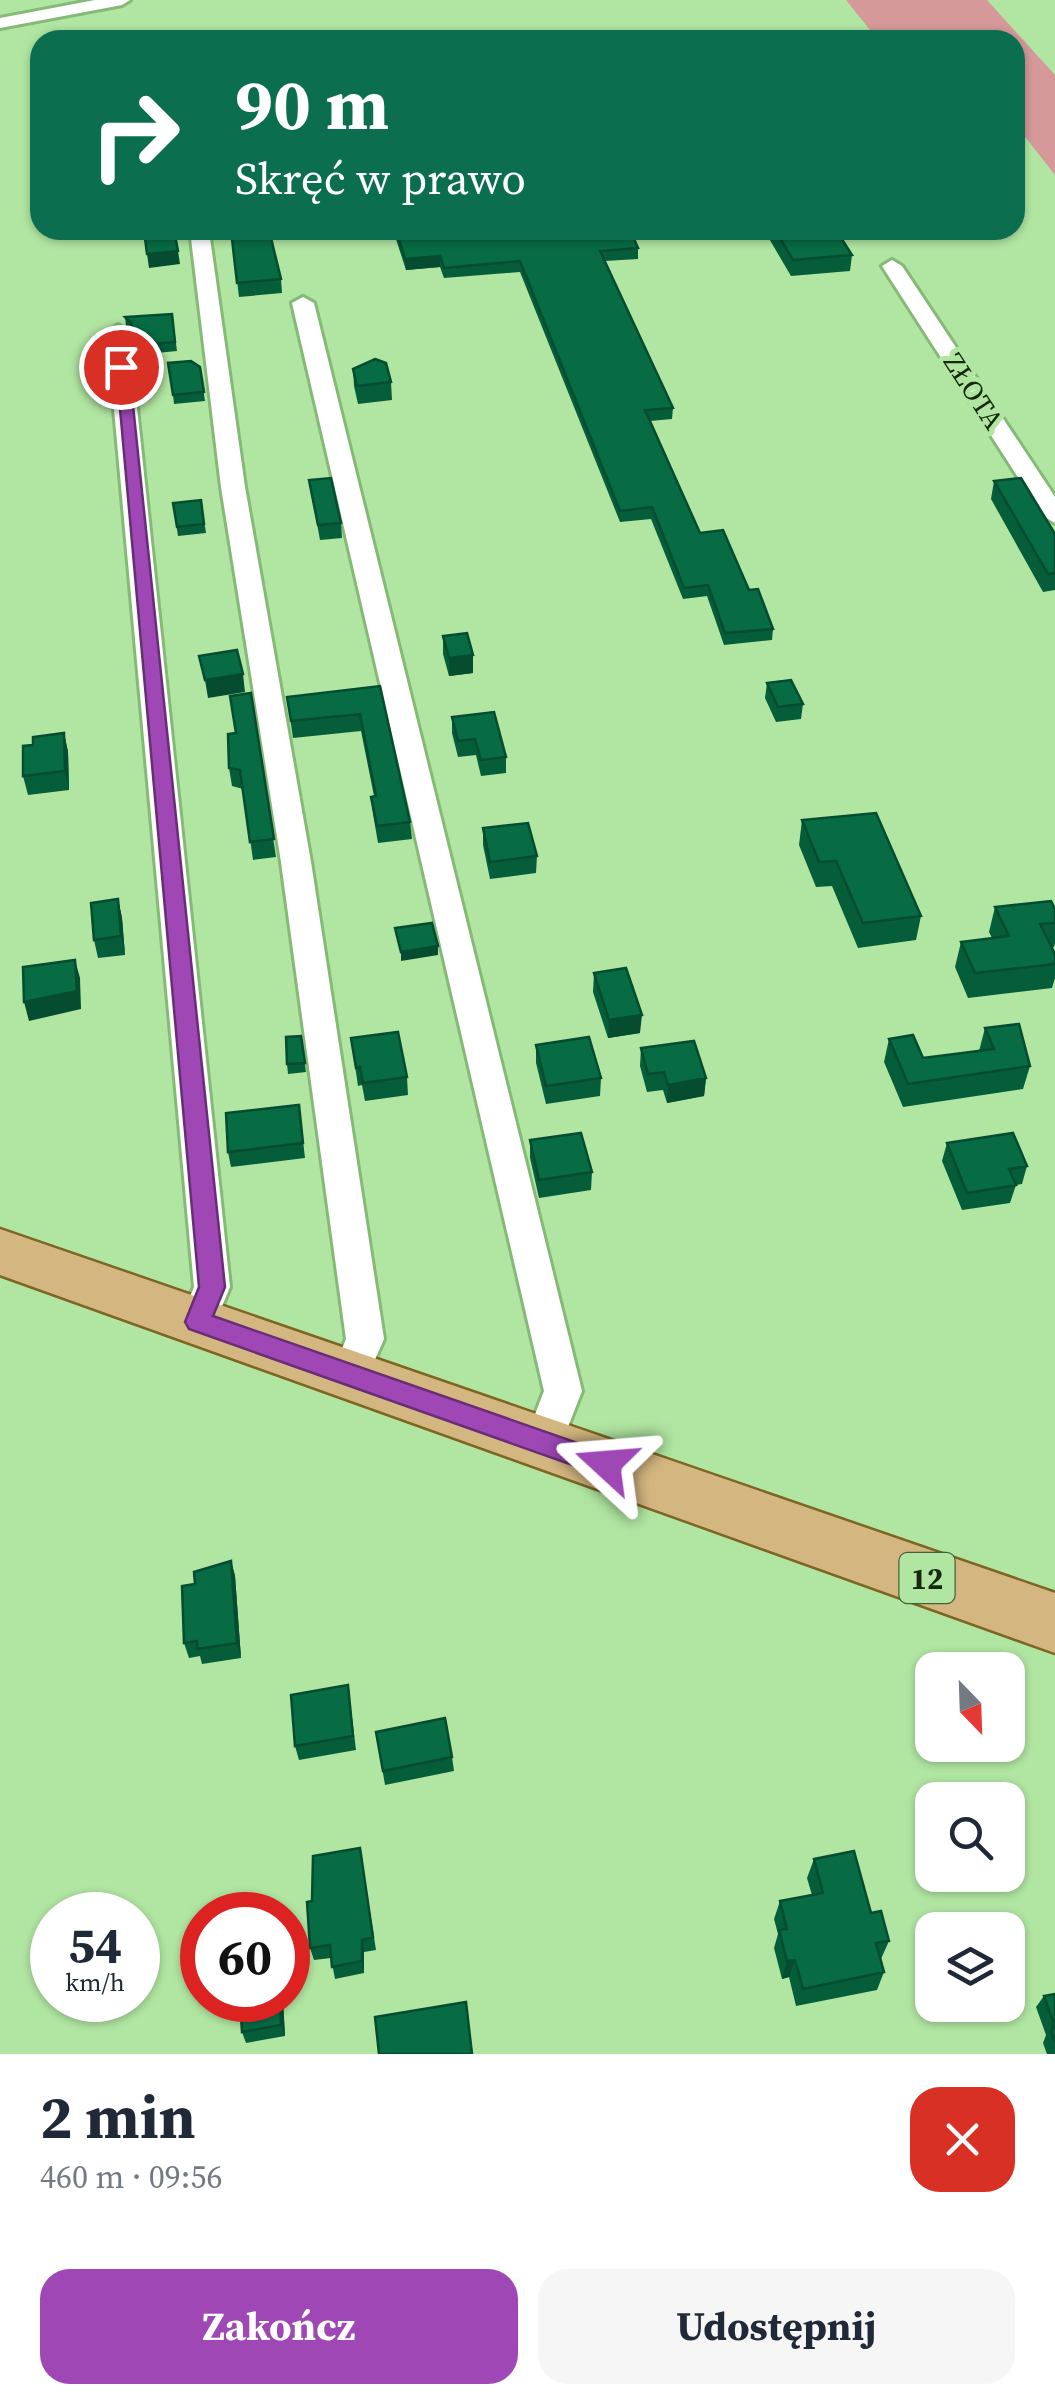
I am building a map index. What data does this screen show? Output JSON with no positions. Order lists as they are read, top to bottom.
{
  "streets": {
    "main road": ["12"],
    "street": ["ZŁOTA"]
  },
  "north": "bottom right",
  "page": {
    "turn": ["90 m", "Skręć w prawo"],
    "speed": "54 km/h",
    "limit": "60",
    "heading": ["2 min", "460 m · 09:56"],
    "buttons": ["Zakończ", "Udostępnij"]
  }
}
